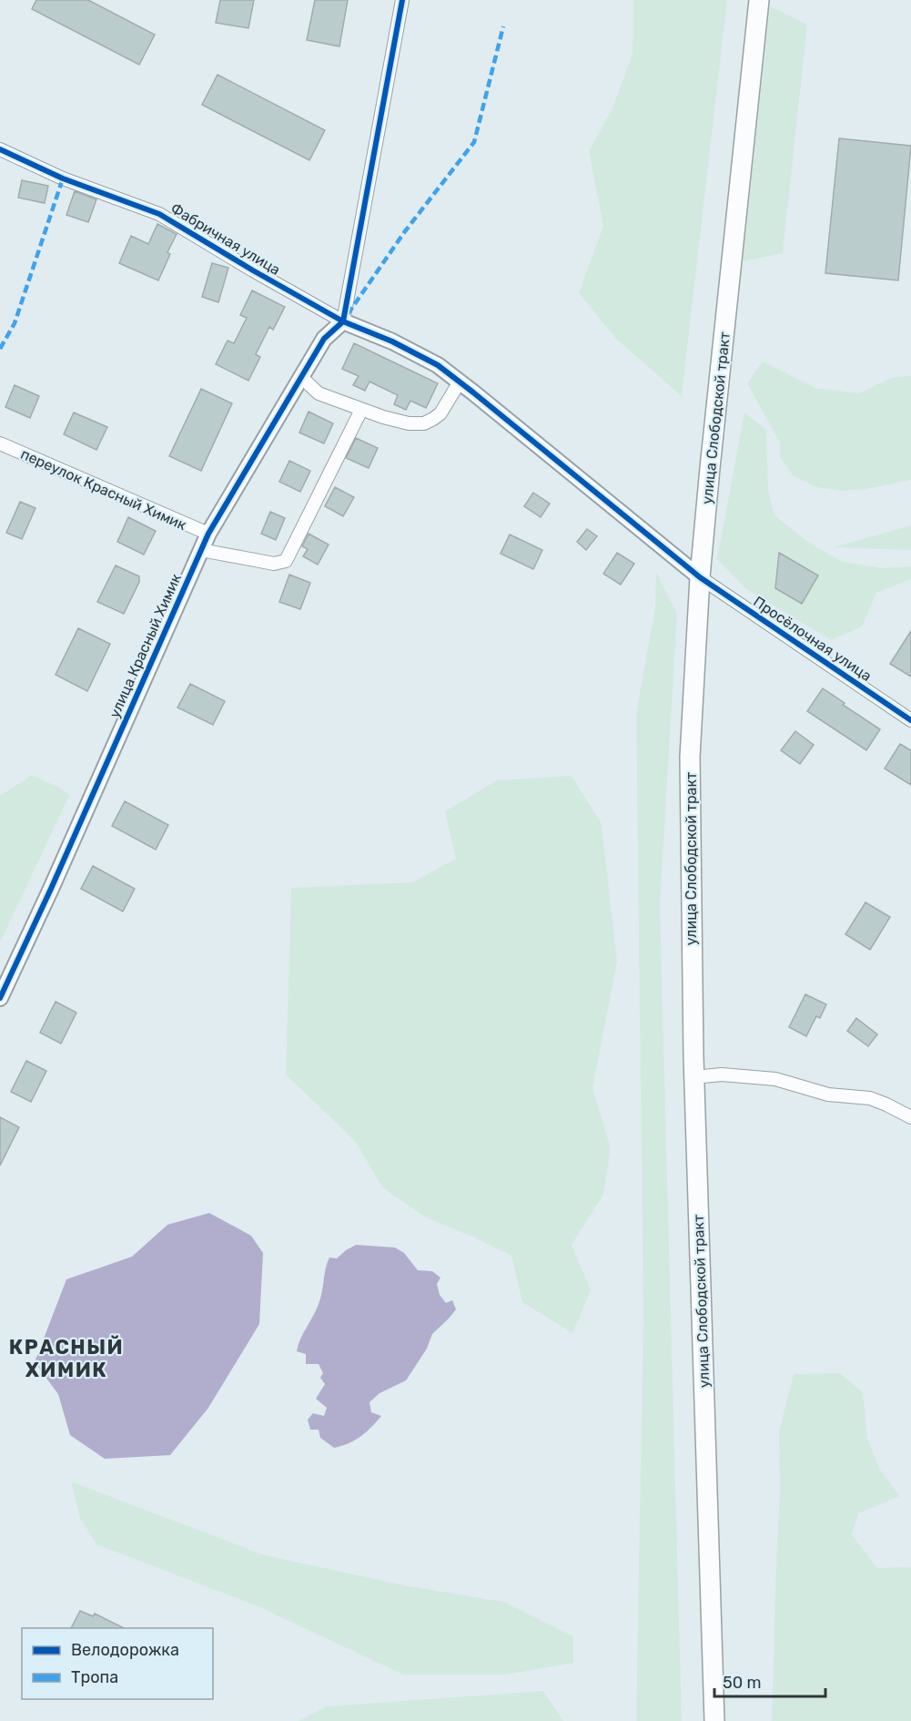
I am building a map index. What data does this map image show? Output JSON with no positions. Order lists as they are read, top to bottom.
{
  "streets": {
    "main road": ["улица Слободской тракт"],
    "street": [
      "Фабричная улица",
      "переулок Красный Химик",
      "Просёлочная улица",
      "улица Красный Химик"
    ]
  },
  "crossings": [
    ["Фабричная улица", "улица Красный Химик"],
    ["улица Слободской тракт", "Просёлочная улица"],
    ["переулок Красный Химик", "улица Красный Химик"]
  ],
  "districts": ["КРАСНЫЙ ХИМИК"],
  "legend": ["Велодорожка", "Тропа"],
  "scale_bar": "50 m"
}
